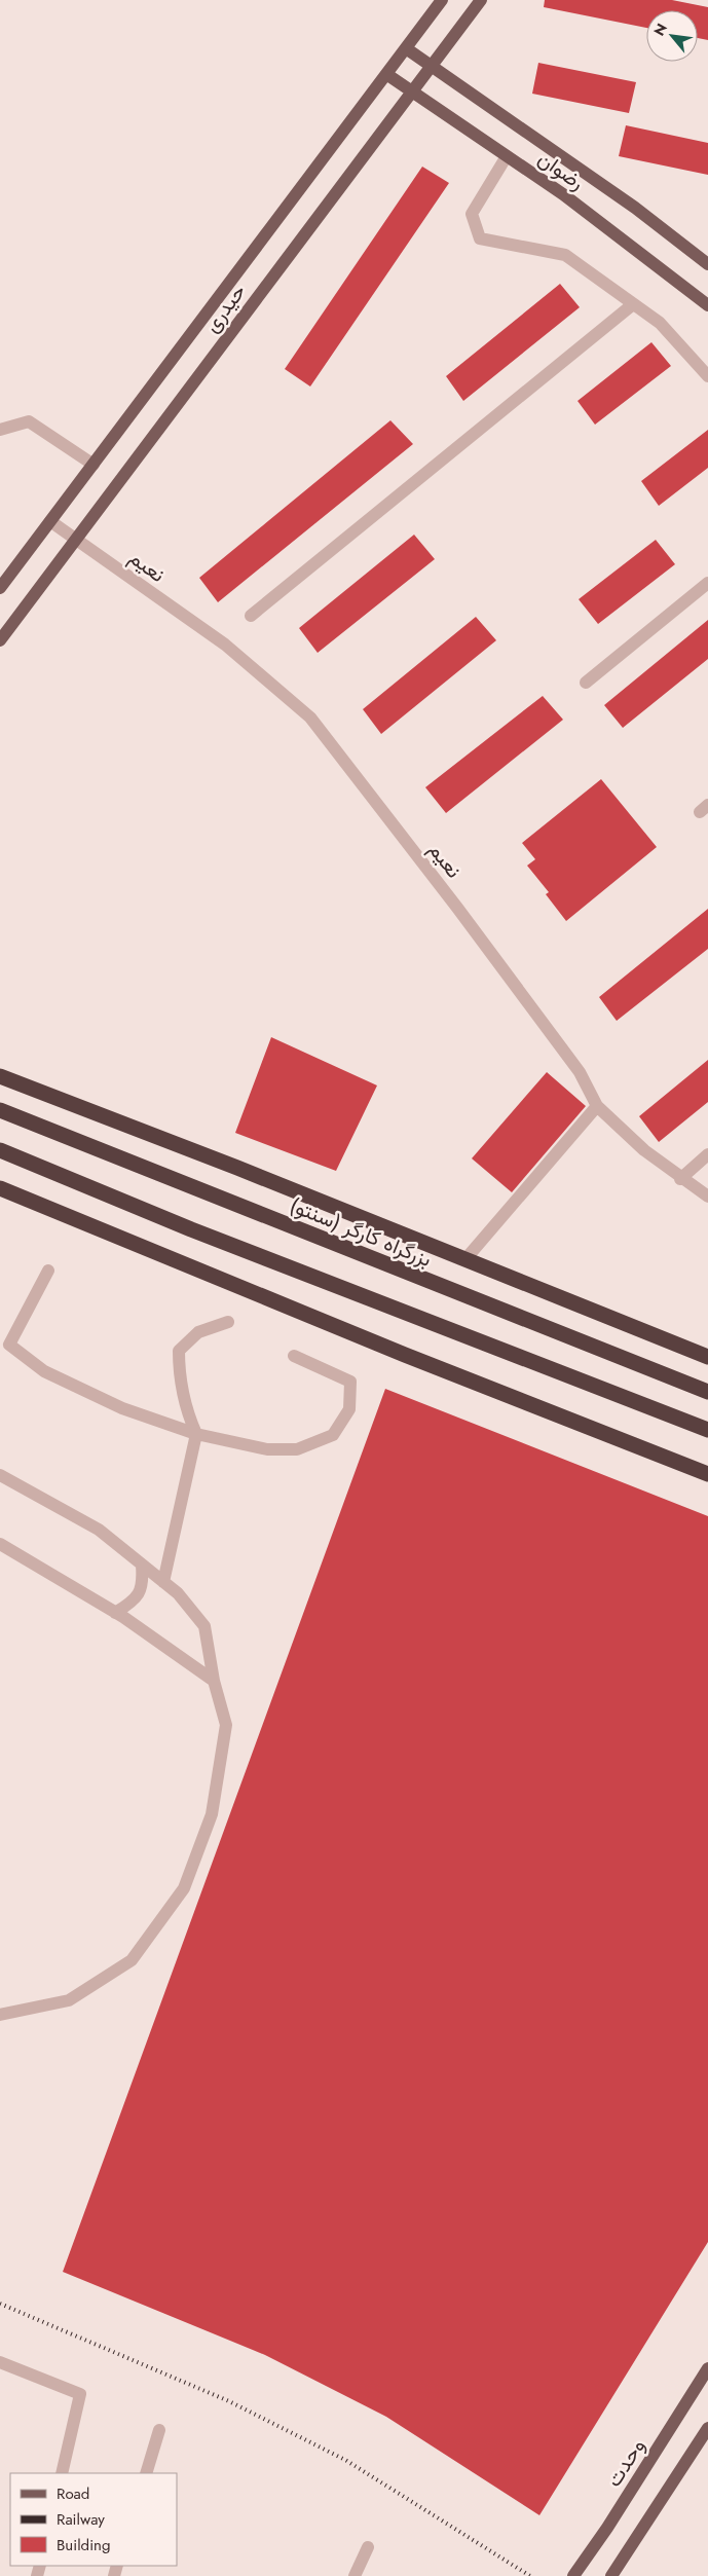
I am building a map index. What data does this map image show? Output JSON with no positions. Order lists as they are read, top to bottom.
{
  "streets": {
    "highway": ["بزرگراه کارگر (سنتو)"],
    "main road": ["رضوان", "حیدری", "وحدت"],
    "street": ["نعیم"]
  },
  "crossings": [
    ["رضوان", "حیدری"],
    ["حیدری", "نعیم"]
  ],
  "legend": ["Road", "Railway", "Building"],
  "north": "top left"
}
